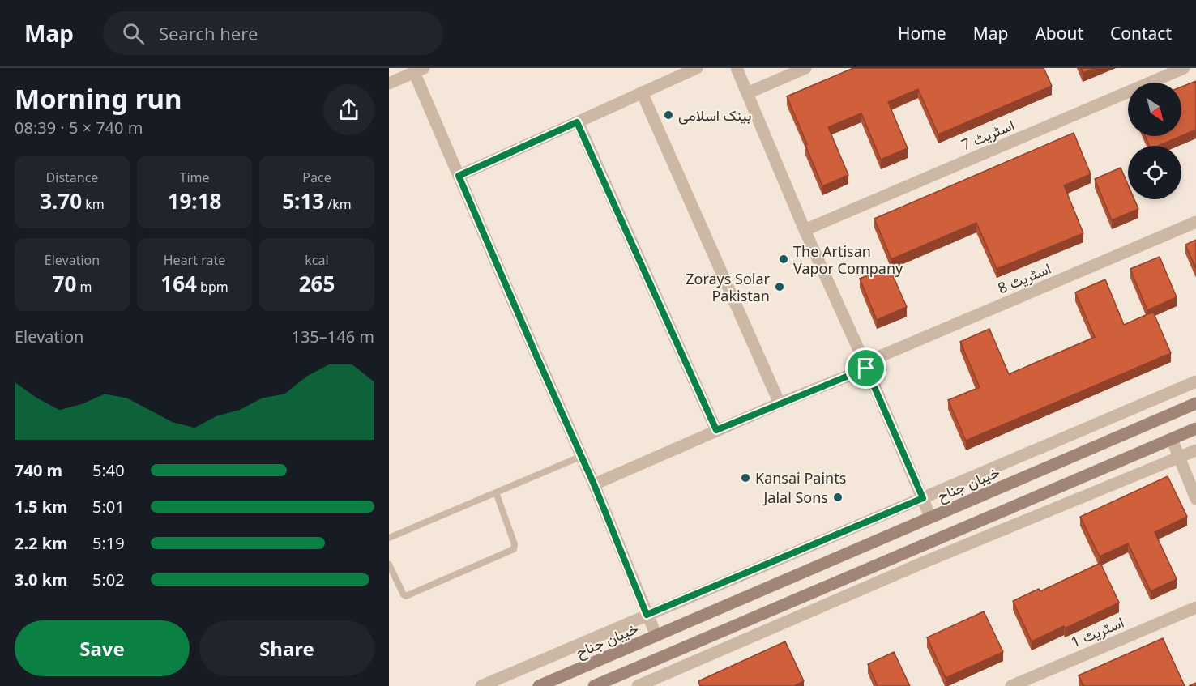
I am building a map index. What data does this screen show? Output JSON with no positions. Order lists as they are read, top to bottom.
{
  "streets": {
    "main road": ["خیبان جناح"],
    "street": ["اسٹریٹ 7", "اسٹریٹ 8", "اسٹریٹ 1"]
  },
  "places": [
    "بینک اسلامی",
    "The Artisan Vapor Company",
    "Zorays Solar Pakistan",
    "Kansai Paints",
    "Jalal Sons"
  ],
  "north": "bottom right",
  "page": {
    "header": "Map",
    "search": "Search here",
    "nav": [
      "Home",
      "Map",
      "About",
      "Contact"
    ],
    "heading": ["Morning run", "08:39 · 5 × 740 m"],
    "stats": [
      ["Distance", "3.70 km"],
      ["Time", "19:18"],
      ["Pace", "5:13 /km"],
      ["Elevation", "70 m"],
      ["Heart rate", "164 bpm"],
      ["kcal", "265"]
    ],
    "chart": ["Elevation", "135–146 m"],
    "list": [
      {
        "name": "740 m",
        "note": "5:40"
      },
      {
        "name": "1.5 km",
        "note": "5:01"
      },
      {
        "name": "2.2 km",
        "note": "5:19"
      },
      {
        "name": "3.0 km",
        "note": "5:02"
      }
    ],
    "buttons": ["Save", "Share"]
  }
}
